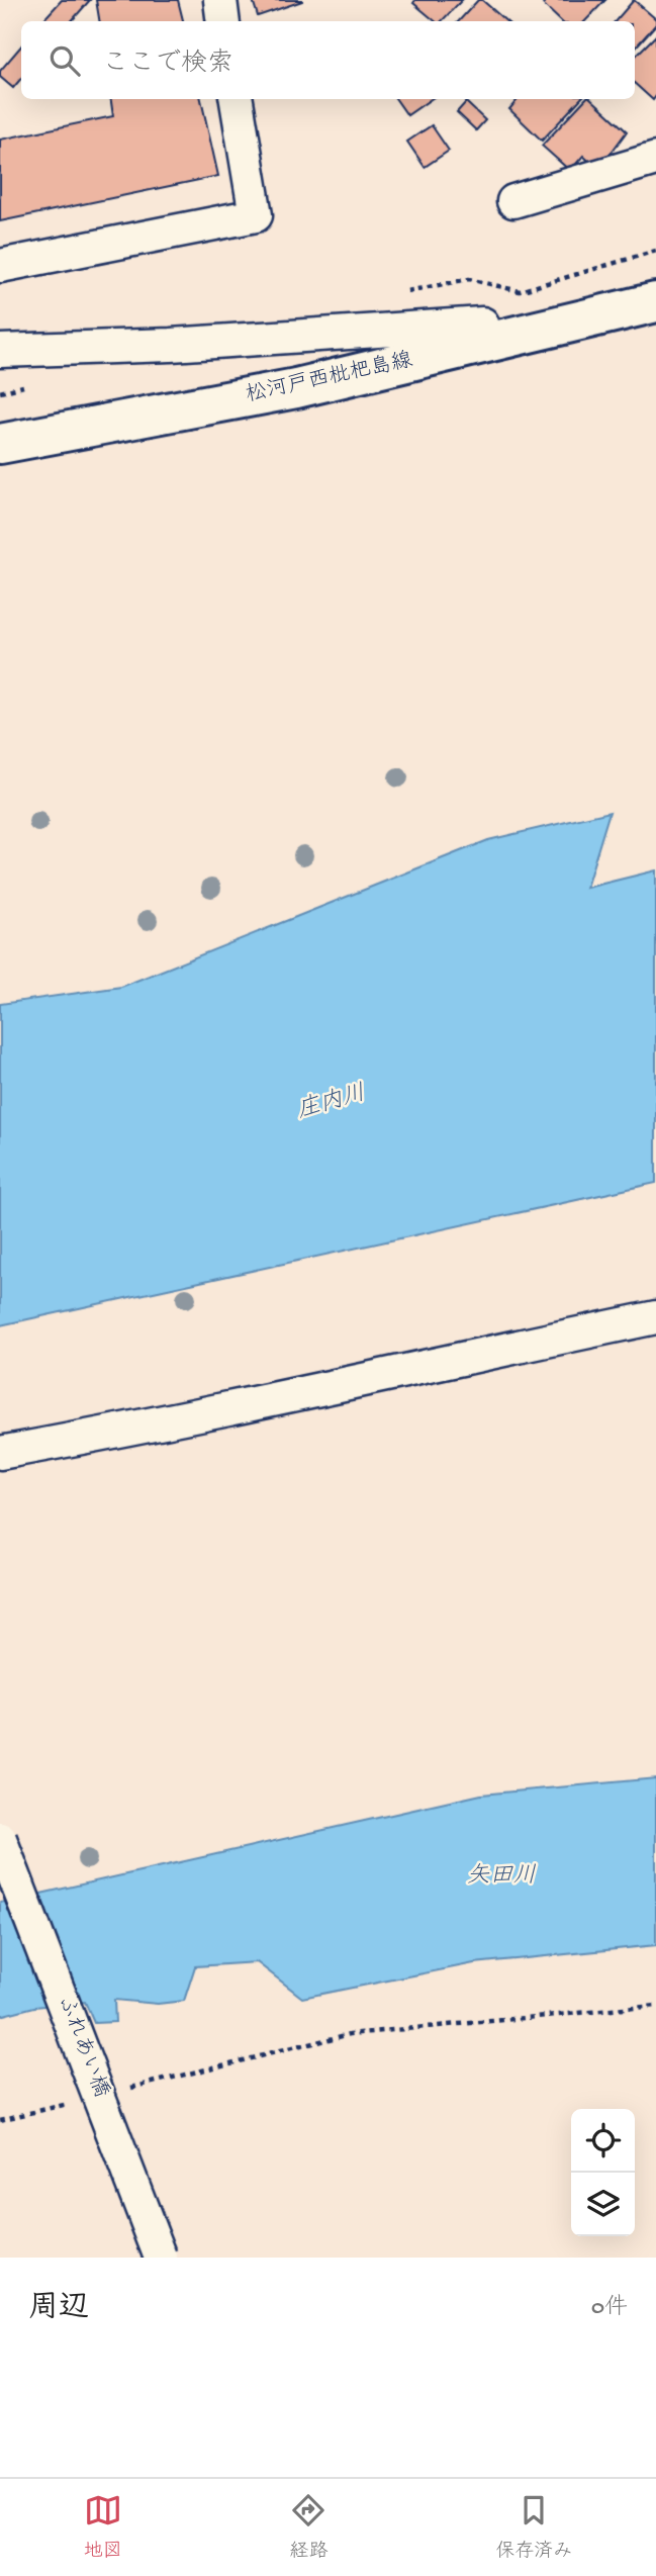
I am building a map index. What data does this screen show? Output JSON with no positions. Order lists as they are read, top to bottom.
{
  "streets": {
    "main road": ["松河戸西枇杷島線"],
    "street": ["ふれあい橋"]
  },
  "water": ["庄内川", "矢田川"],
  "page": {
    "search": "ここで検索",
    "heading": ["周辺", "0件"],
    "nav": ["地図", "経路", "保存済み"]
  }
}
